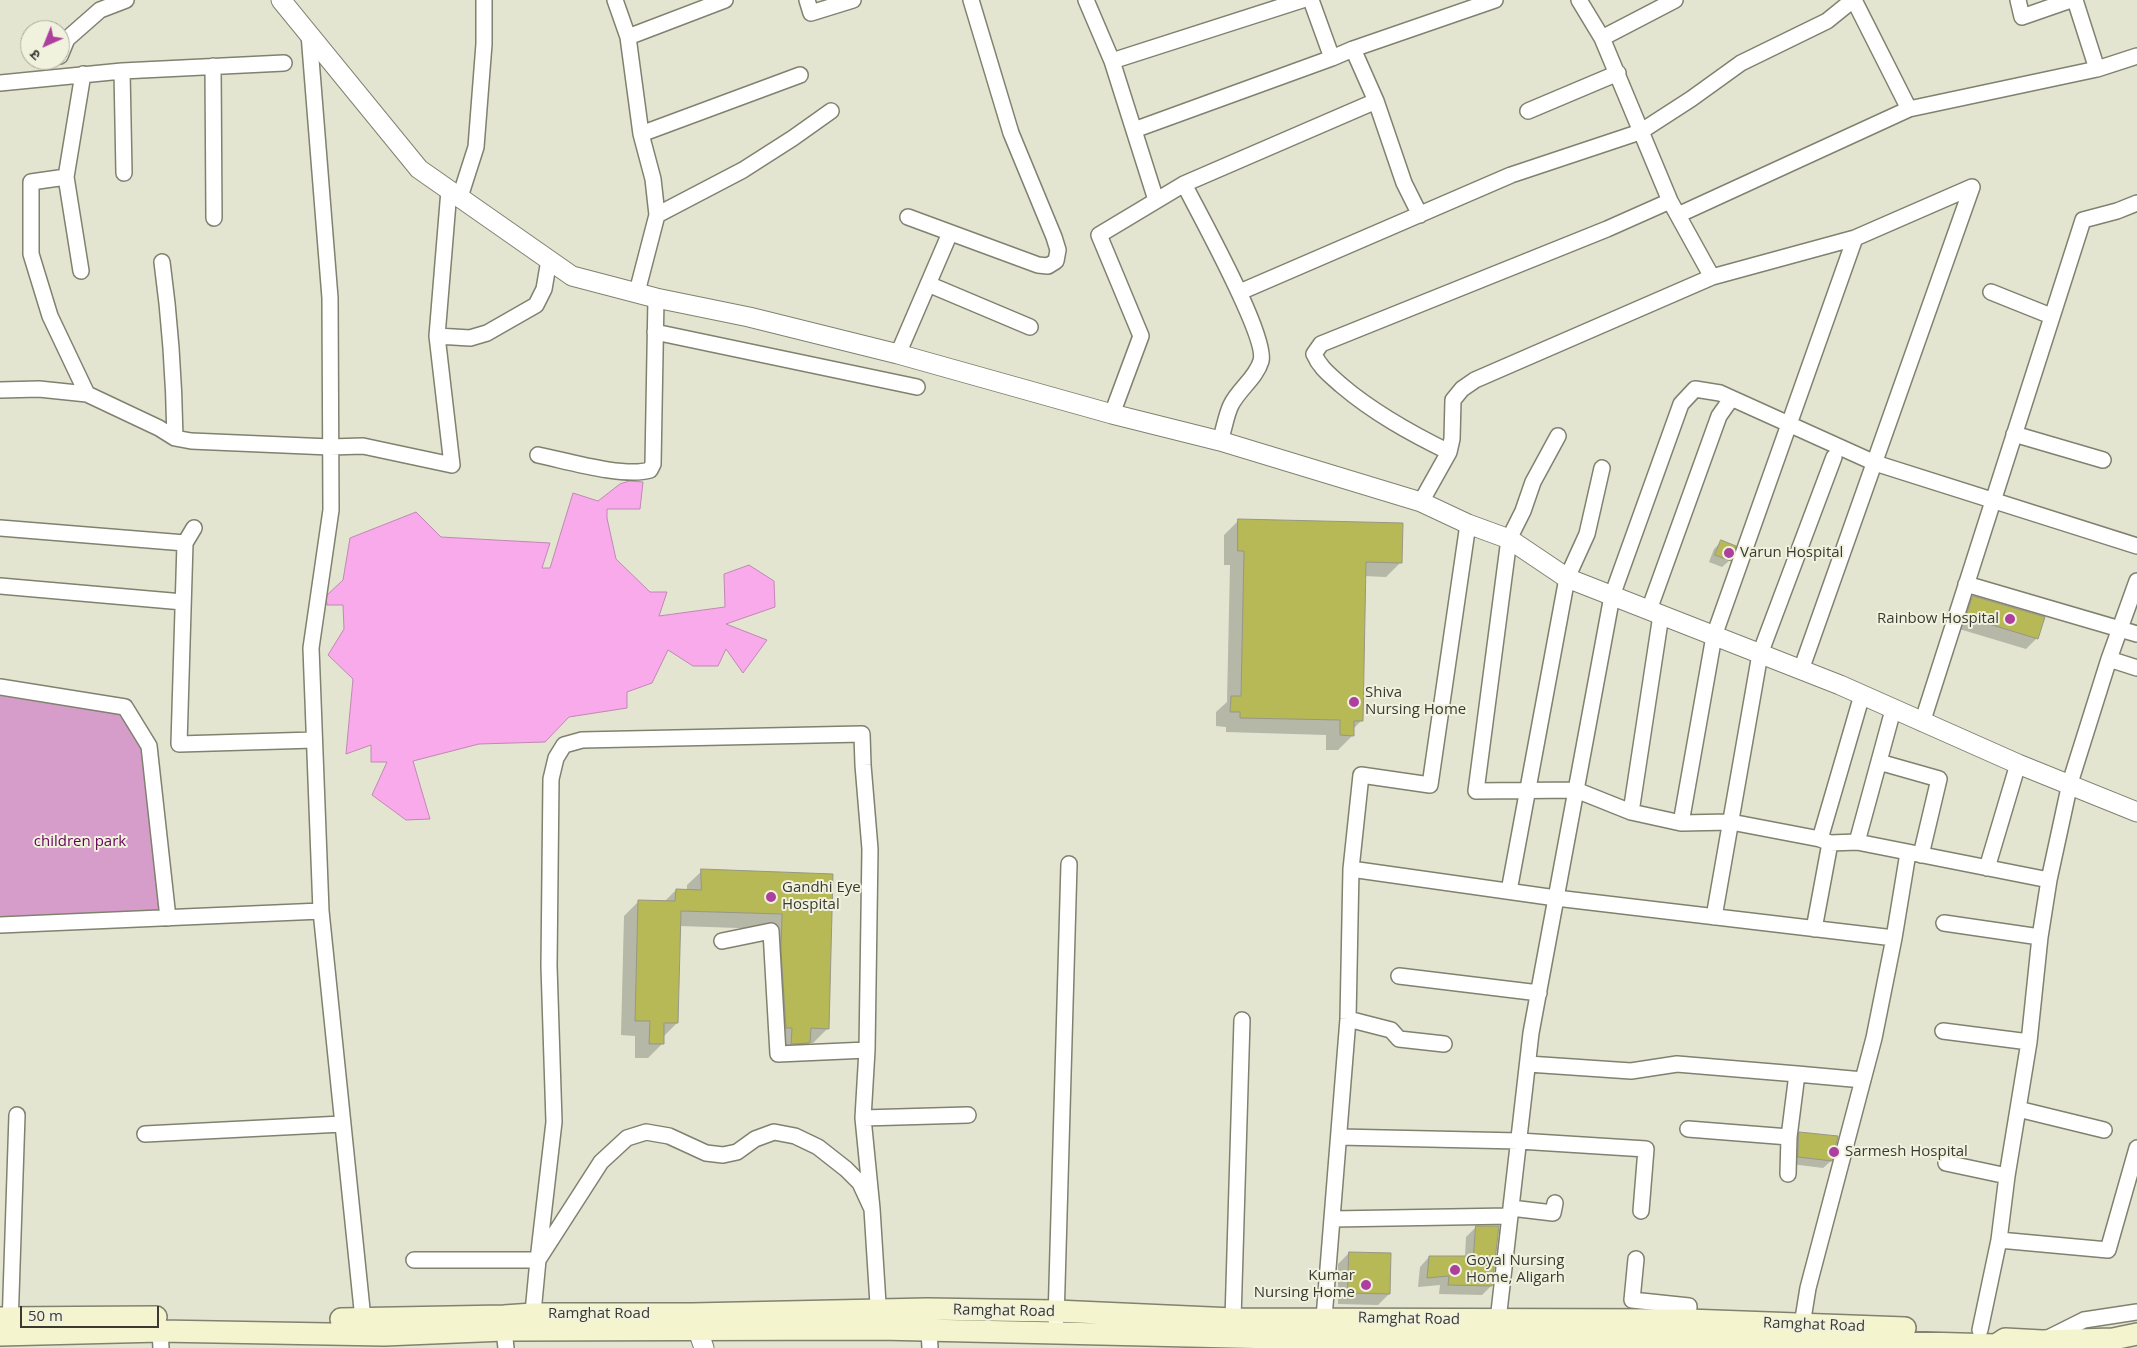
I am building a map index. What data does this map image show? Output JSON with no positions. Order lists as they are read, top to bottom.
{
  "streets": {
    "main road": ["Ramghat Road"]
  },
  "parks": ["children park"],
  "places": [
    "Varun Hospital",
    "Rainbow Hospital",
    "Shiva Nursing Home",
    "Gandhi Eye Hospital",
    "Sarmesh Hospital",
    "Goyal Nursing Home, Aligarh",
    "Kumar Nursing Home"
  ],
  "scale_bar": "50 m",
  "north": "bottom left"
}
